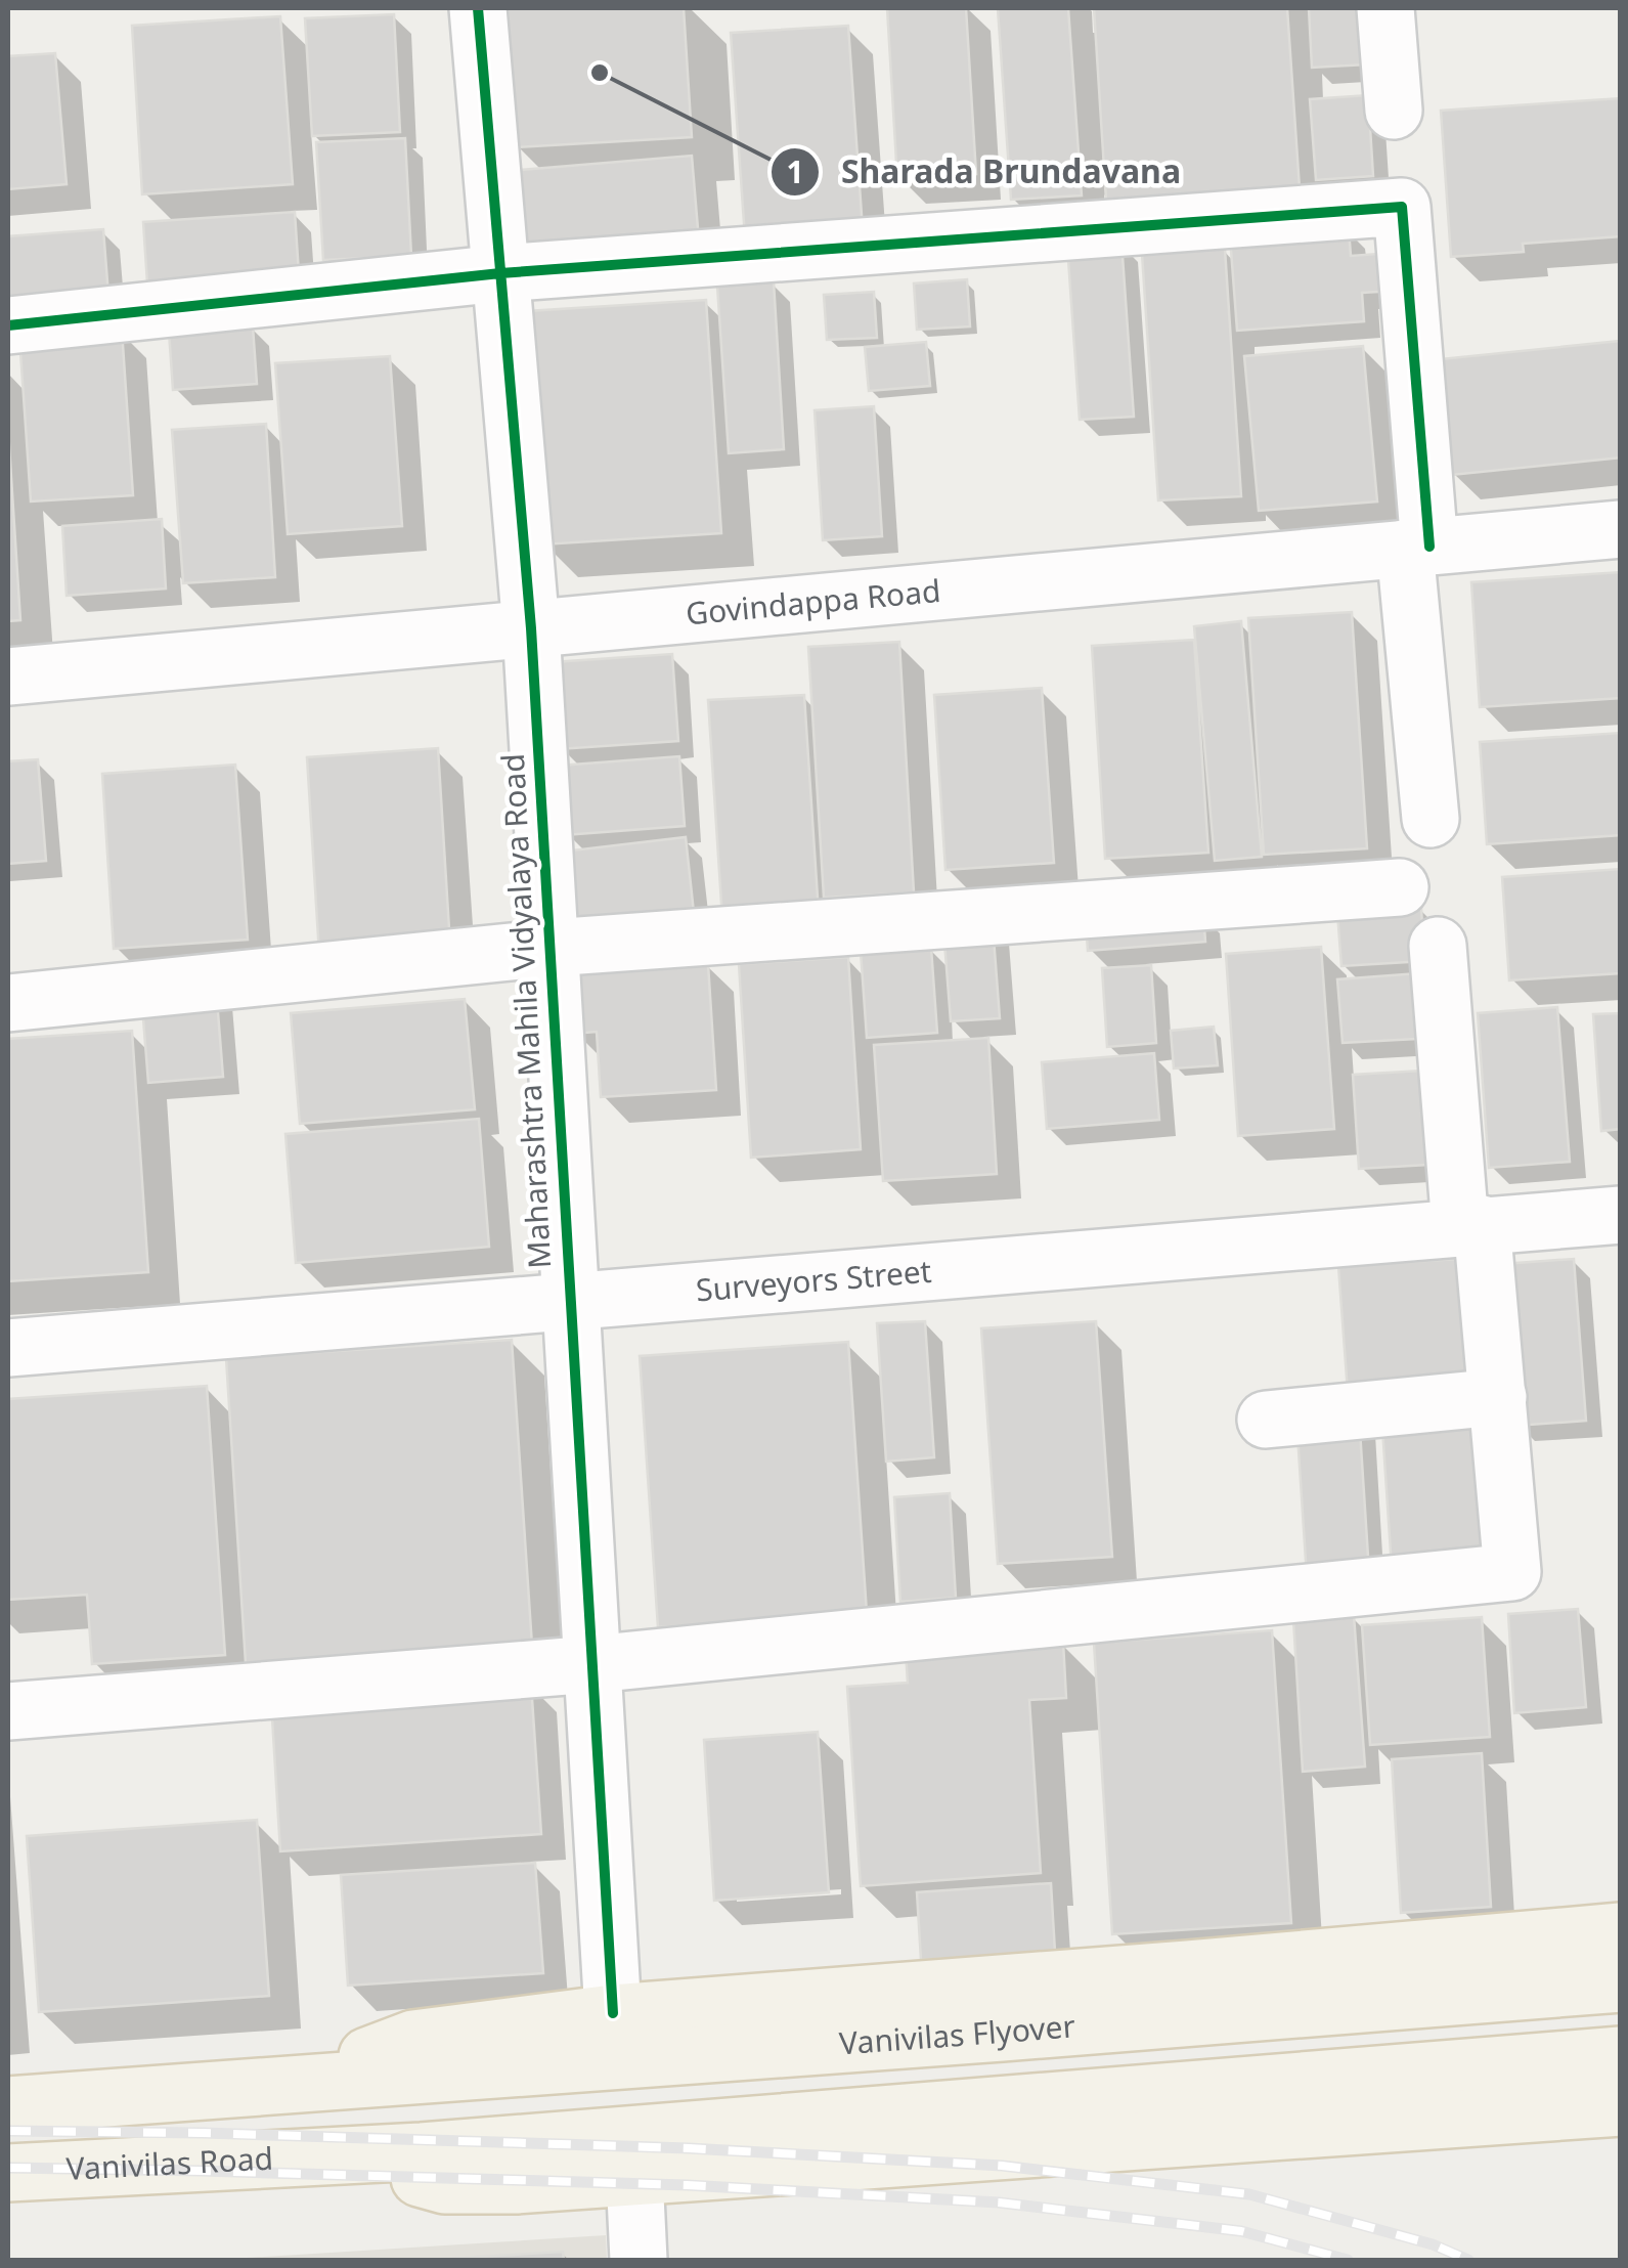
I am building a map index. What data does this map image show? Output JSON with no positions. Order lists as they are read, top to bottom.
{
  "streets": {
    "main road": ["Vanivilas Flyover", "Vanivilas Road"],
    "street": ["Govindappa Road", "Maharashtra Mahila Vidyalaya Road", "Surveyors Street"]
  },
  "crossings": [
    ["Govindappa Road", "Maharashtra Mahila Vidyalaya Road"],
    ["Maharashtra Mahila Vidyalaya Road", "Surveyors Street"]
  ],
  "places": ["Sharada Brundavana"]
}
